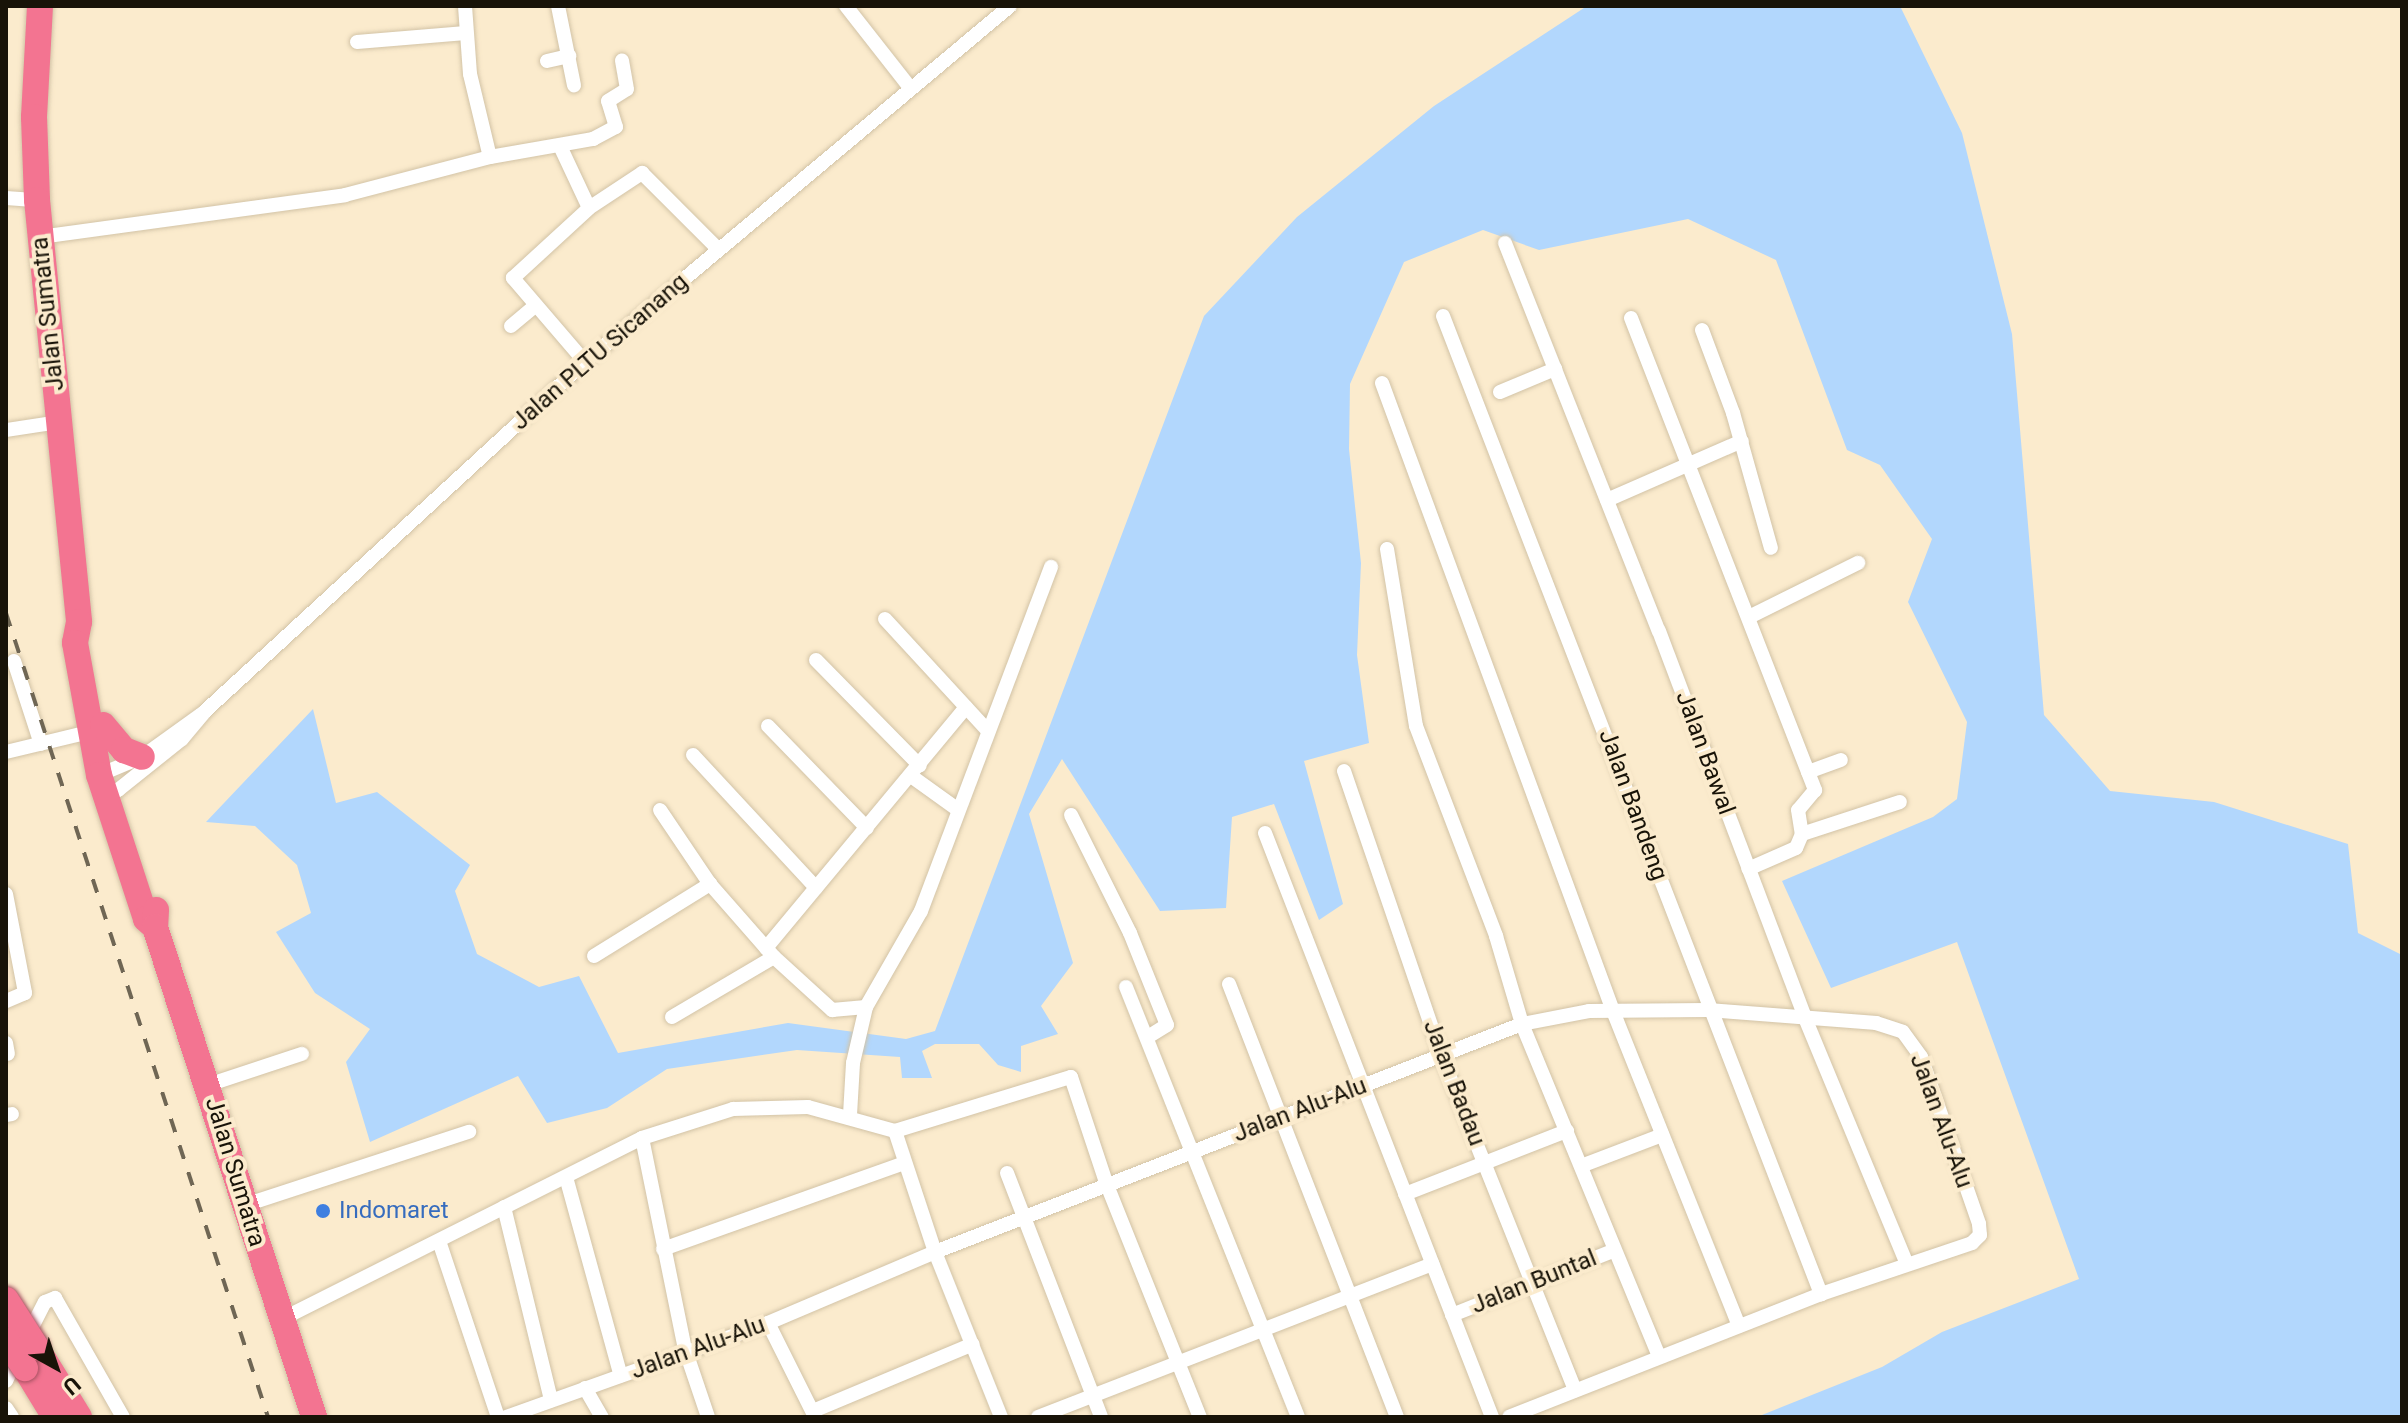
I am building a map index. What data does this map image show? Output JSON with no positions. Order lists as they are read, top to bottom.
{
  "streets": {
    "highway": ["Jalan Sumatra"],
    "street": [
      "Jalan PLTU Sicanang",
      "Jalan Bawal",
      "Jalan Bandeng",
      "Jalan Badau",
      "Jalan Alu-Alu",
      "Jalan Buntal"
    ]
  },
  "crossings": [
    ["Jalan Sumatra", "Jalan PLTU Sicanang"],
    ["Jalan Bawal", "Jalan Alu-Alu"],
    ["Jalan Bandeng", "Jalan Alu-Alu"],
    ["Jalan Badau", "Jalan Alu-Alu"],
    ["Jalan Badau", "Jalan Buntal"]
  ],
  "places": ["Indomaret"],
  "north": "bottom right"
}
